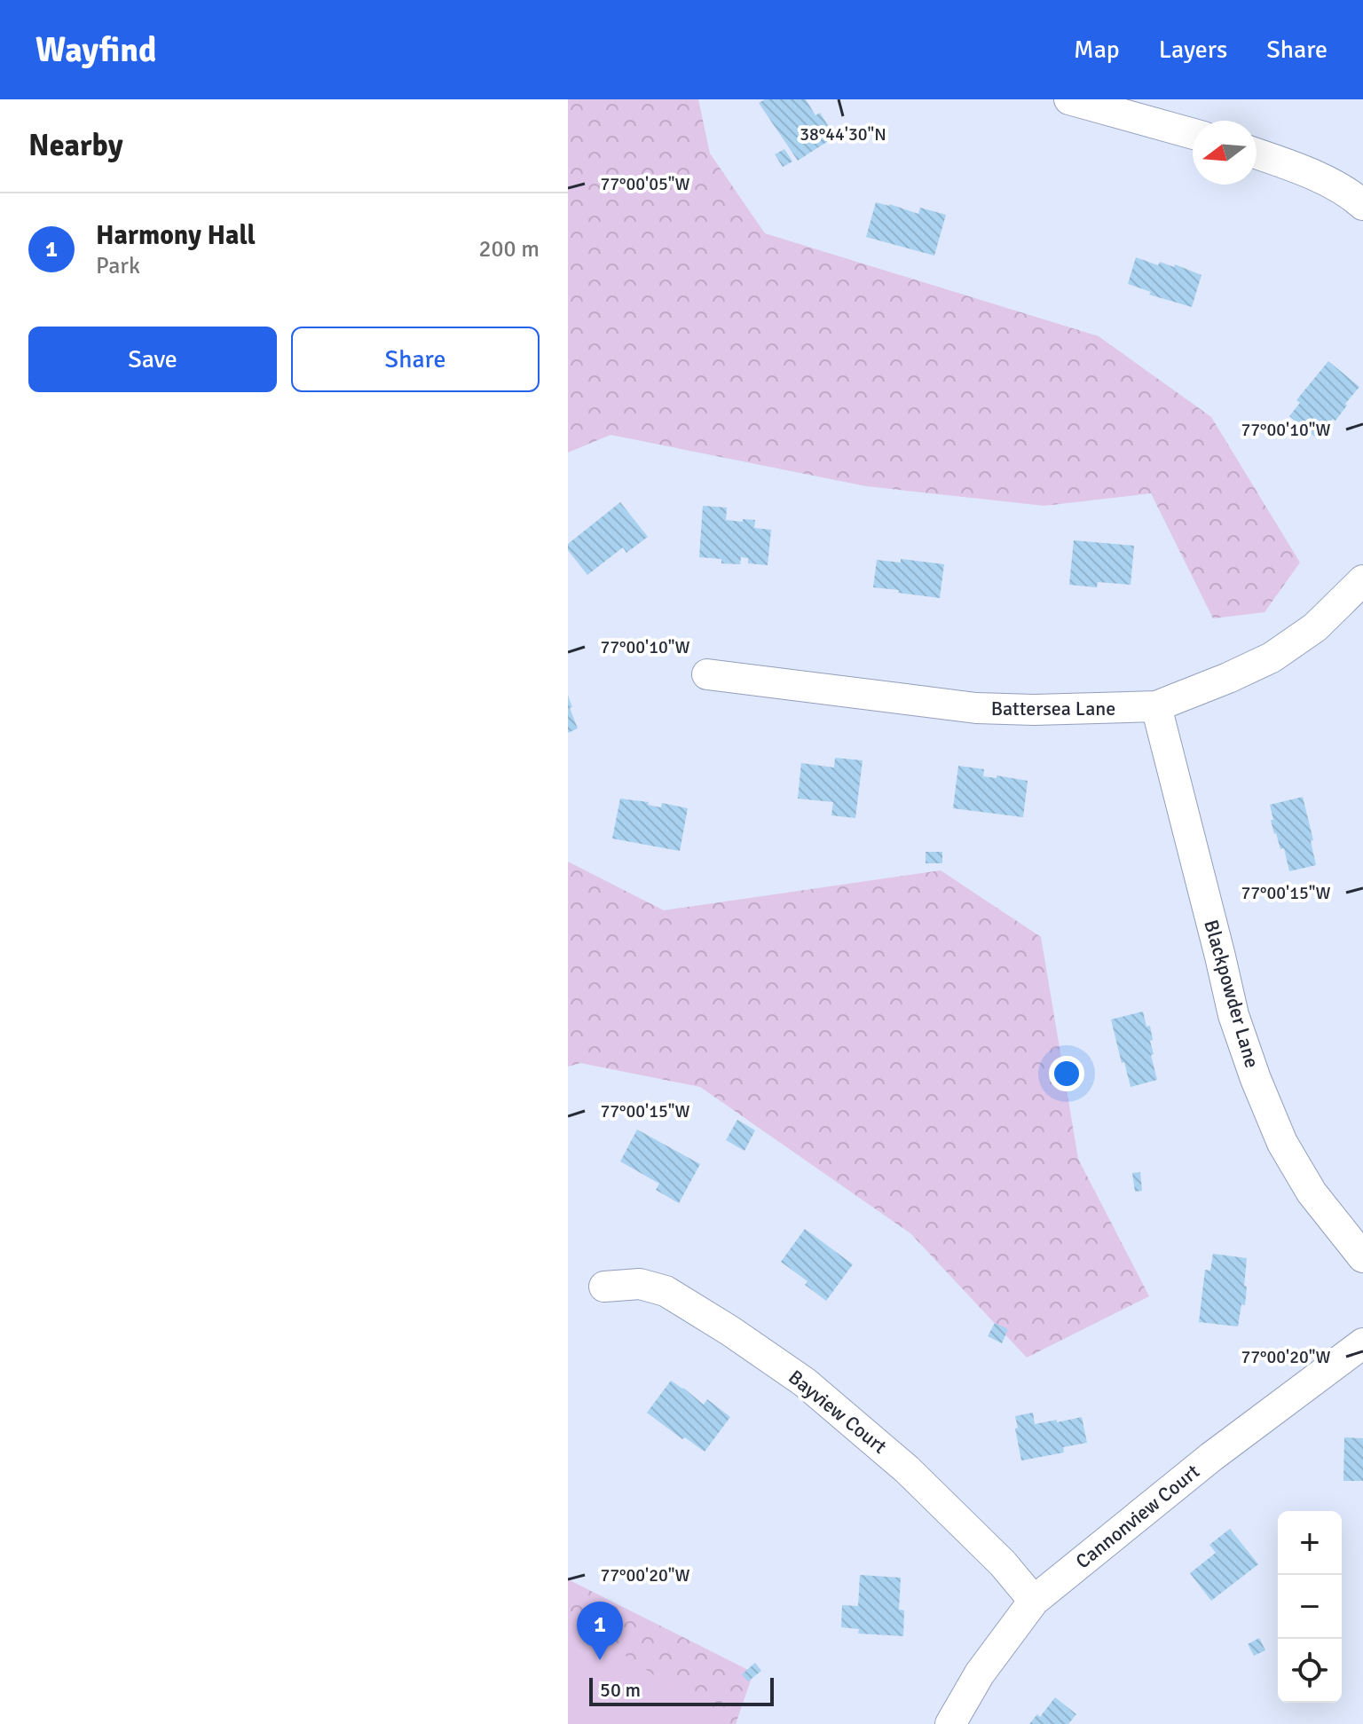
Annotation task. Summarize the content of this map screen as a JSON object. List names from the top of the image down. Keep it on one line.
{"streets":{"street":["Battersea Lane","Blackpowder Lane","Bayview Court","Cannonview Court"]},"crossings":[["Battersea Lane","Blackpowder Lane"],["Bayview Court","Cannonview Court"]],"scale_bar":"50 m","north":"left","page":{"header":"Wayfind","nav":["Map","Layers","Share"],"heading":"Nearby","list":[{"mark":"1","name":"Harmony Hall","note":"Park","value":"200 m"}],"buttons":["Save","Share"],"map_buttons":["+","−"],"pins":"1","scale":"50 m"},"coordinates":["38°44'30\"N","77°00'05\"W","77°00'10\"W","77°00'15\"W","77°00'20\"W"]}
